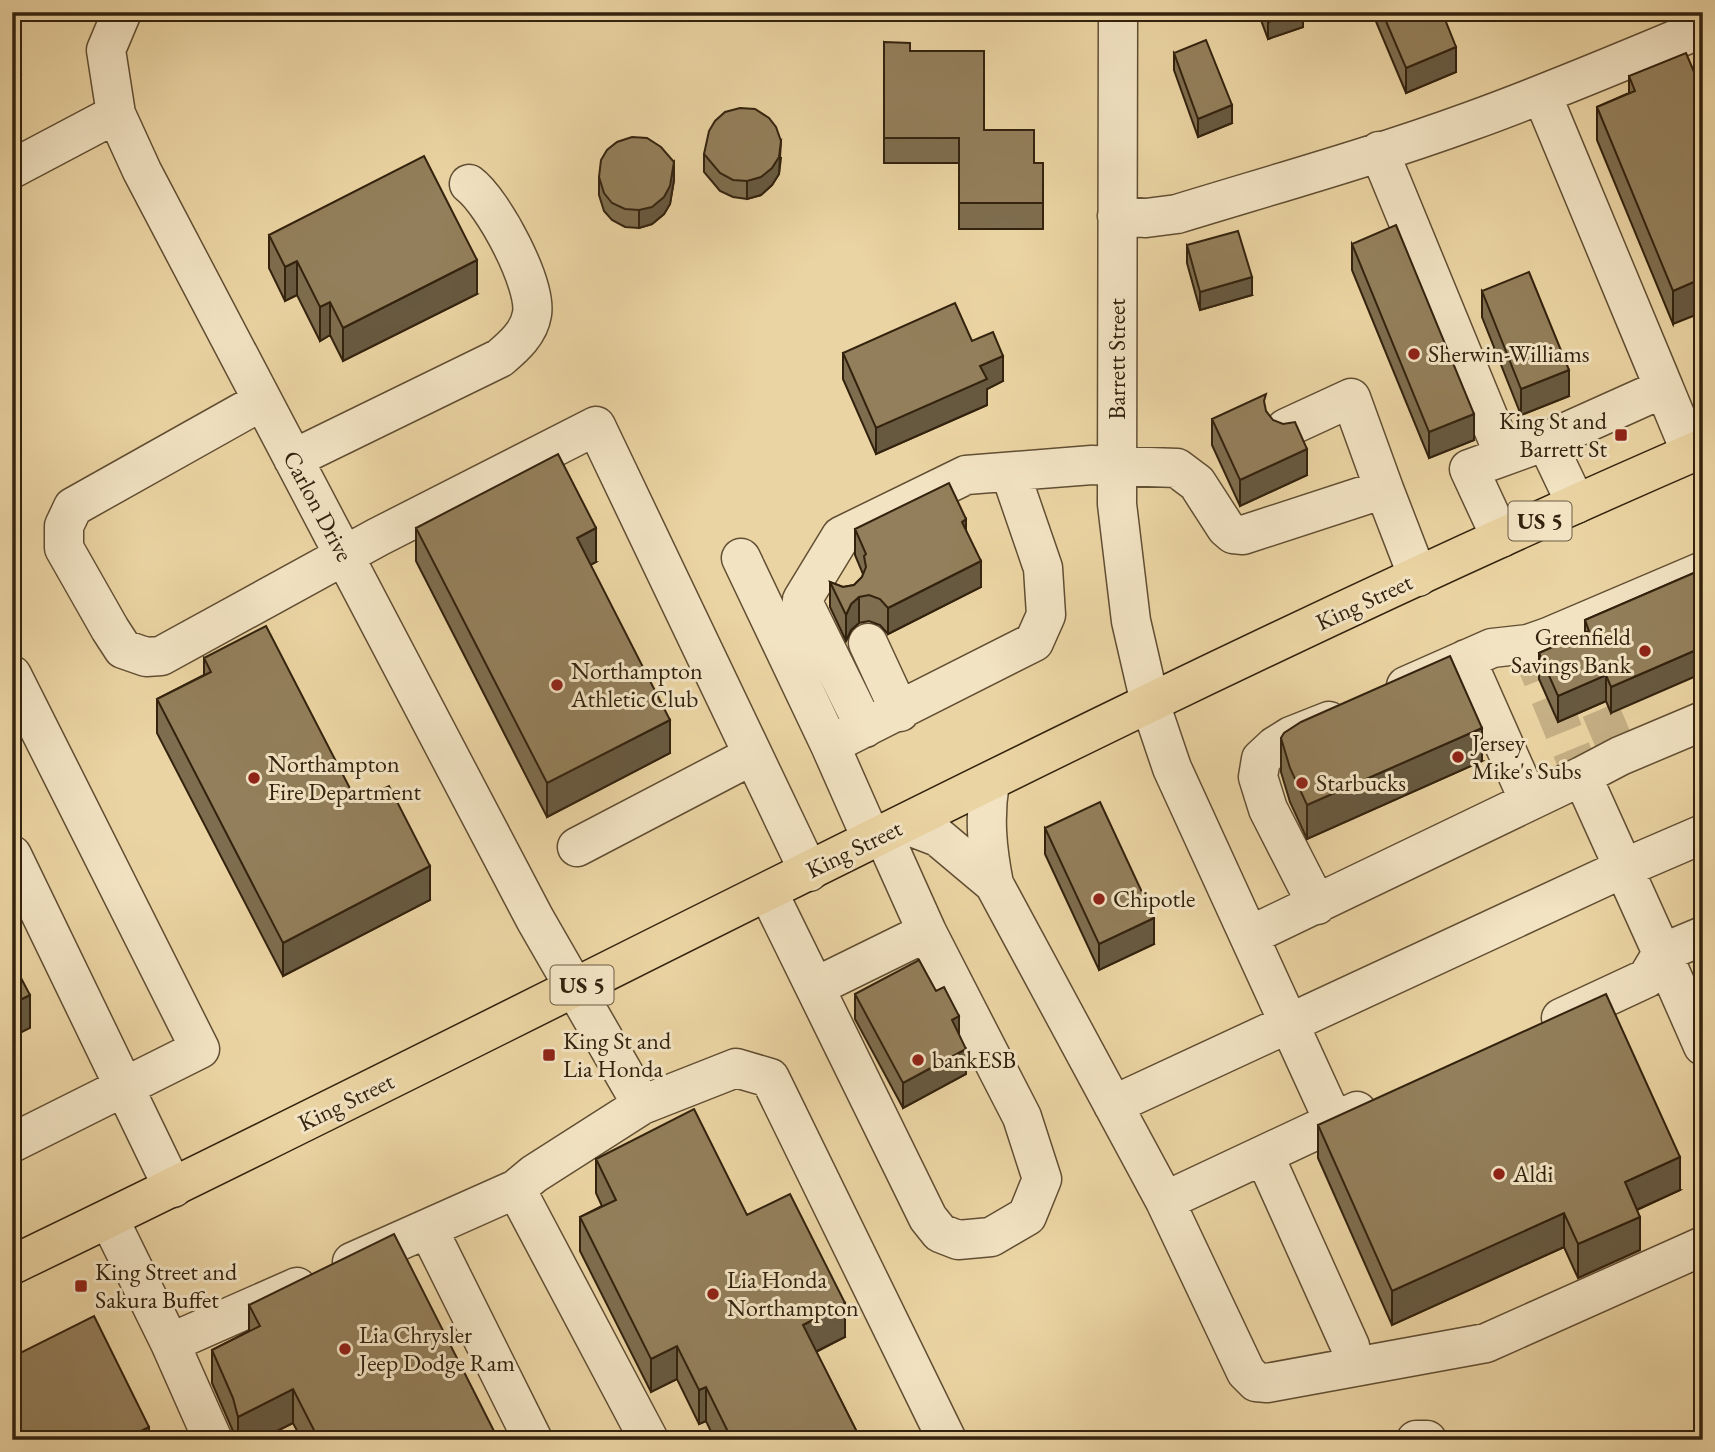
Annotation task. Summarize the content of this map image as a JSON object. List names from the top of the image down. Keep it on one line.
{"streets":{"main road":["US 5","King Street"],"street":["Barrett Street","Carlon Drive"]},"crossings":[["Barrett Street","King Street"],["Carlon Drive","King Street"]],"places":{"other":["Sherwin-Williams","Greenfield Savings Bank","Northampton Athletic Club","Jersey Mike's Subs","Northampton Fire Department","Starbucks","Chipotle","bankESB","Aldi","Lia Honda Northampton","Lia Chrysler Jeep Dodge Ram"],"transit":["King St and Barrett St","King St and Lia Honda","King Street and Sakura Buffet"]}}
